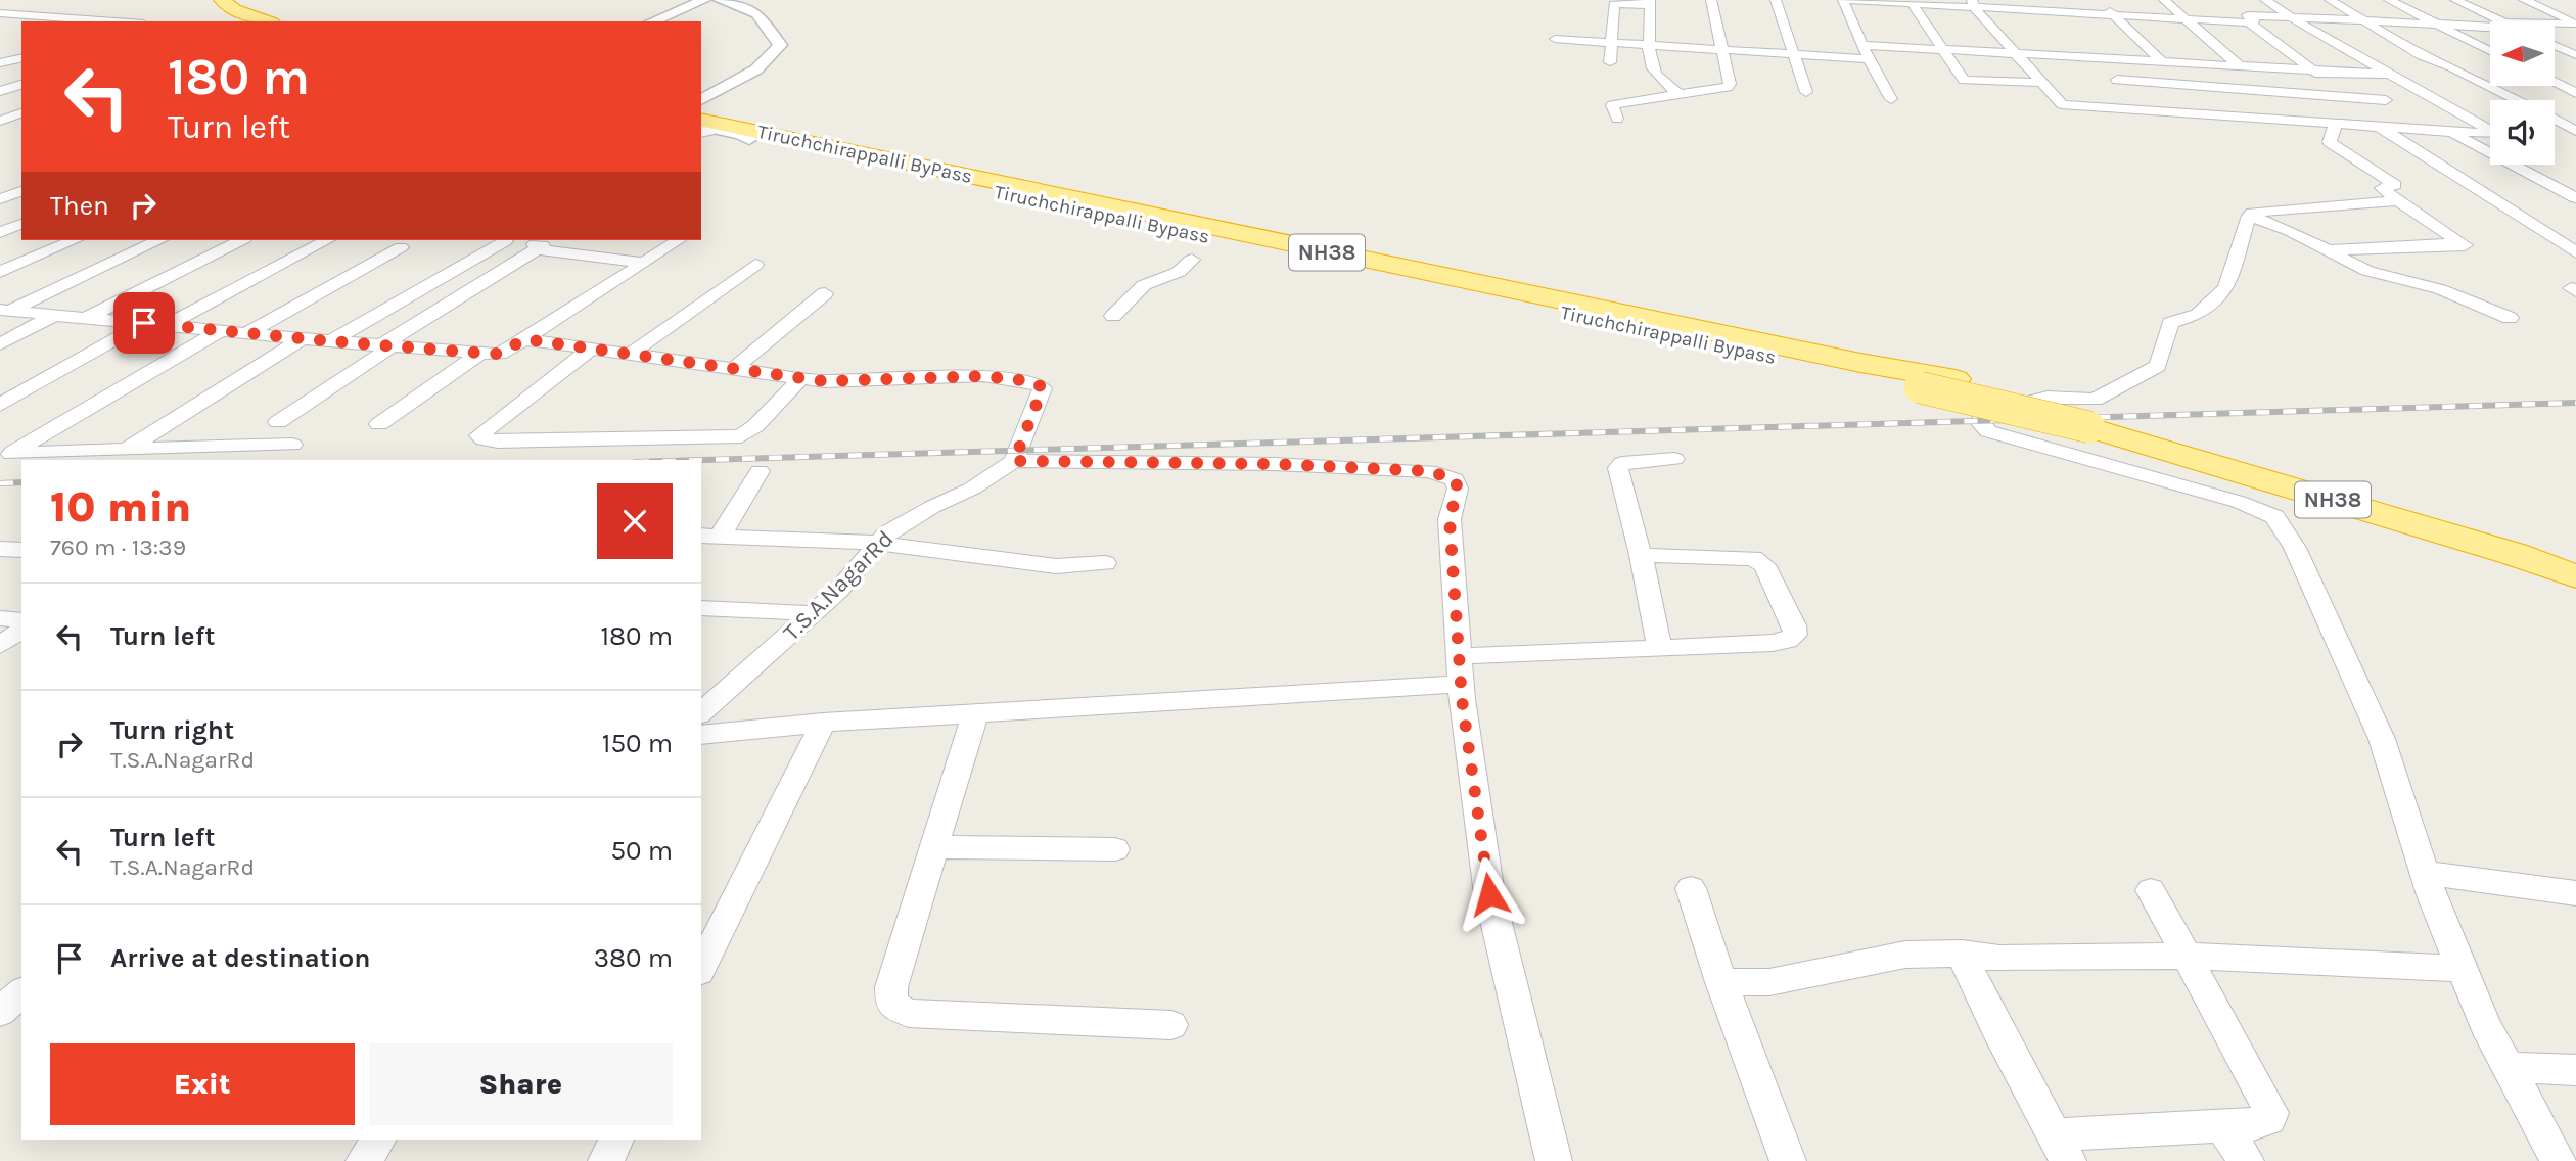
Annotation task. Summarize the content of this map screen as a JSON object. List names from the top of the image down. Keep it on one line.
{"streets":{"highway":["Tiruchchirappalli ByPass","Tiruchchirappalli Bypass","NH38"],"street":["T.S.A.NagarRd"]},"crossings":[["Tiruchchirappalli ByPass","Tiruchchirappalli Bypass"]],"north":"left","page":{"turn":["180 m","Turn left"],"then":"Then","heading":["10 min","760 m · 13:39"],"list":[{"name":"Turn left","value":"180 m"},{"name":"Turn right","note":"T.S.A.NagarRd","value":"150 m"},{"name":"Turn left","note":"T.S.A.NagarRd","value":"50 m"},{"name":"Arrive at destination","value":"380 m"}],"buttons":["Exit","Share"]}}
